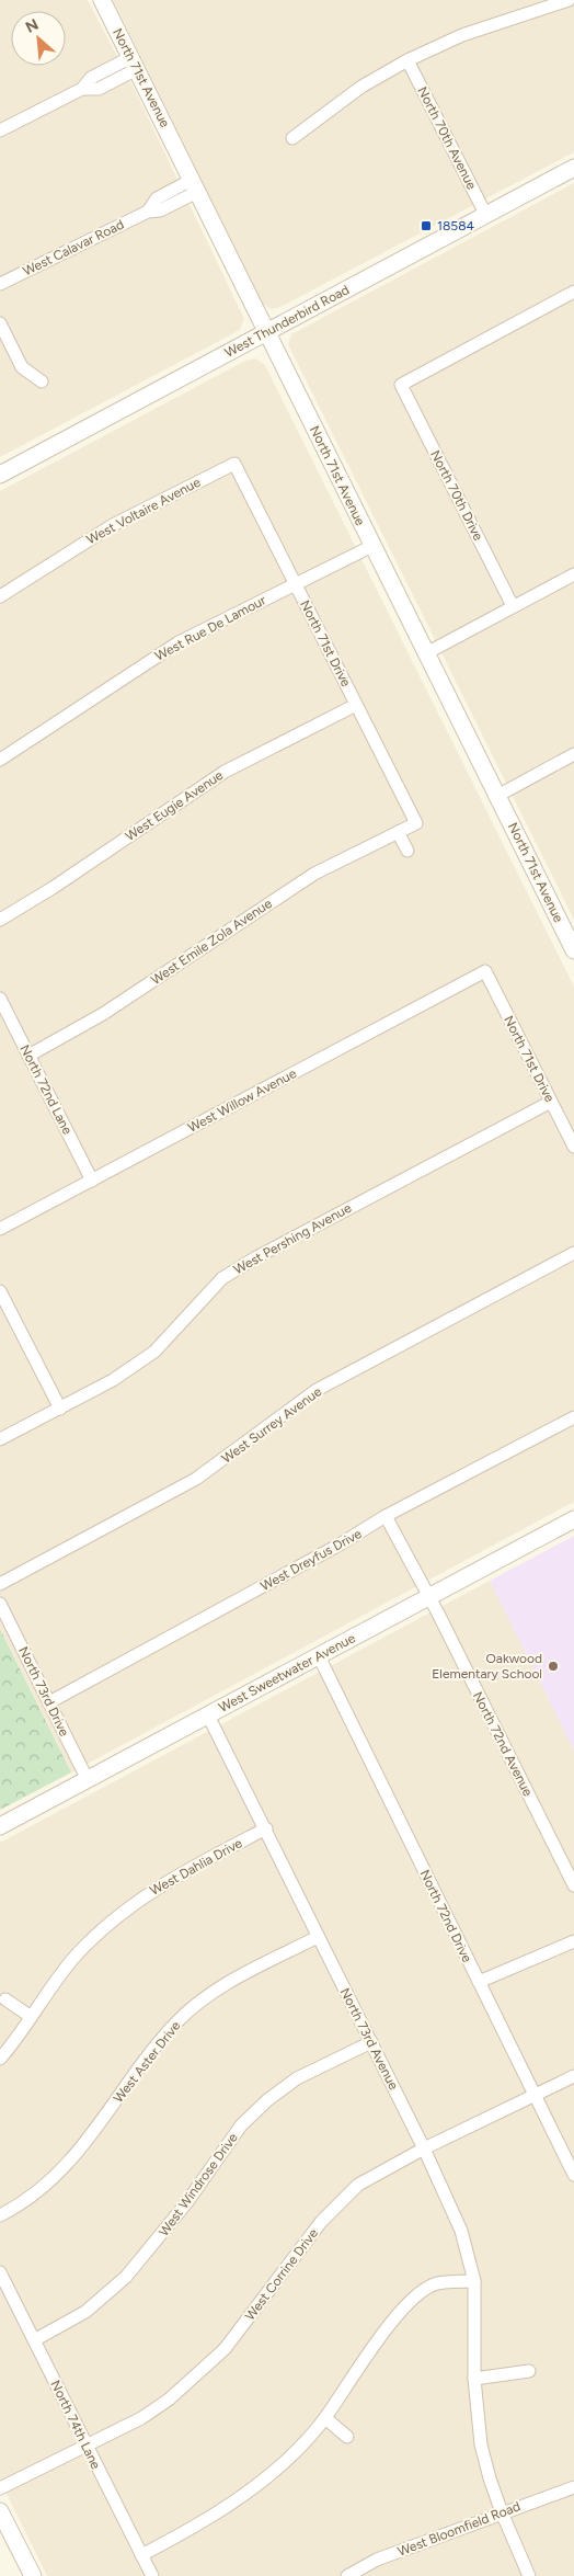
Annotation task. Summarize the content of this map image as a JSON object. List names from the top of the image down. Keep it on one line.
{"streets":{"street":["North 71st Avenue","North 70th Avenue","West Calavar Road","West Thunderbird Road","North 70th Drive","West Voltaire Avenue","West Rue De Lamour","North 71st Drive","West Eugie Avenue","West Emile Zola Avenue","North 72nd Lane","West Willow Avenue","West Pershing Avenue","West Surrey Avenue","West Dreyfus Drive","West Sweetwater Avenue","North 73rd Drive","North 72nd Avenue","West Dahlia Drive","North 72nd Drive","North 73rd Avenue","West Aster Drive","West Windrose Drive","West Corrine Drive","North 74th Lane","West Bloomfield Road"]},"crossings":[["North 71st Avenue","West Calavar Road"],["North 71st Avenue","West Thunderbird Road"],["North 71st Avenue","West Rue De Lamour"],["North 70th Avenue","West Thunderbird Road"],["West Voltaire Avenue","North 71st Drive"],["West Rue De Lamour","North 71st Drive"],["North 71st Drive","West Eugie Avenue"],["North 71st Drive","West Emile Zola Avenue"],["North 71st Drive","West Willow Avenue"],["North 71st Drive","West Pershing Avenue"],["West Emile Zola Avenue","North 72nd Lane"],["North 72nd Lane","West Willow Avenue"],["West Dreyfus Drive","North 73rd Drive"],["West Dreyfus Drive","North 72nd Avenue"],["West Sweetwater Avenue","North 73rd Drive"],["West Sweetwater Avenue","North 72nd Avenue"],["West Sweetwater Avenue","North 72nd Drive"],["West Sweetwater Avenue","North 73rd Avenue"],["West Dahlia Drive","North 73rd Avenue"],["North 72nd Drive","West Corrine Drive"],["North 73rd Avenue","West Aster Drive"],["North 73rd Avenue","West Windrose Drive"],["North 73rd Avenue","West Corrine Drive"],["North 73rd Avenue","West Bloomfield Road"],["West Windrose Drive","North 74th Lane"],["West Corrine Drive","North 74th Lane"]],"places":{"transit":["18584"],"other":["Oakwood Elementary School"]},"north":"top left"}
